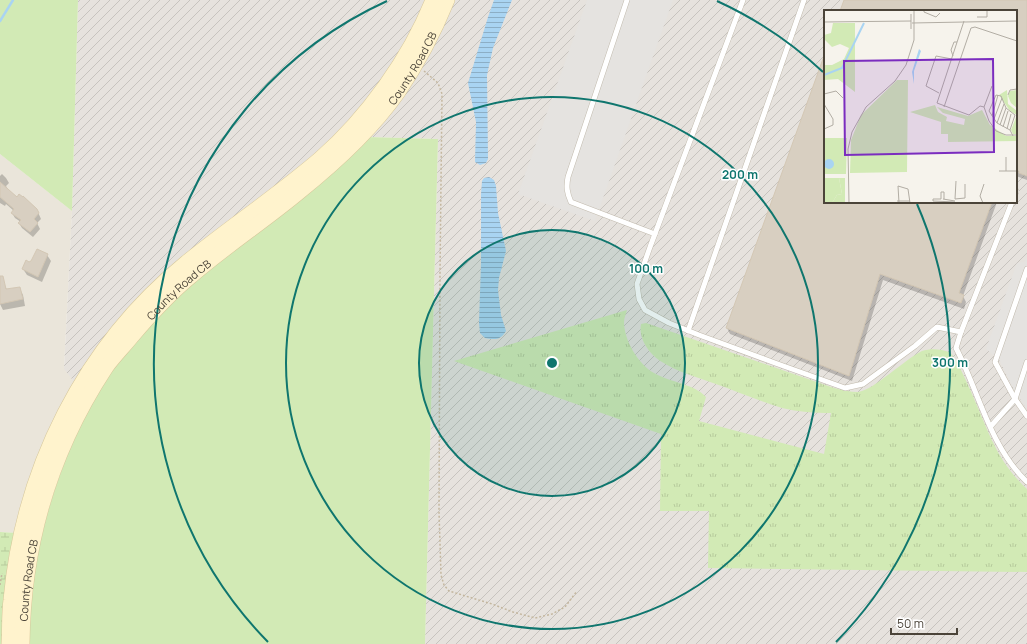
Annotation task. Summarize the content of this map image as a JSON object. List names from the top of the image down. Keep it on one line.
{"streets":{"main road":["County Road CB"]},"scale_bar":"50 m","rings":["200 m","100 m","300 m"]}
